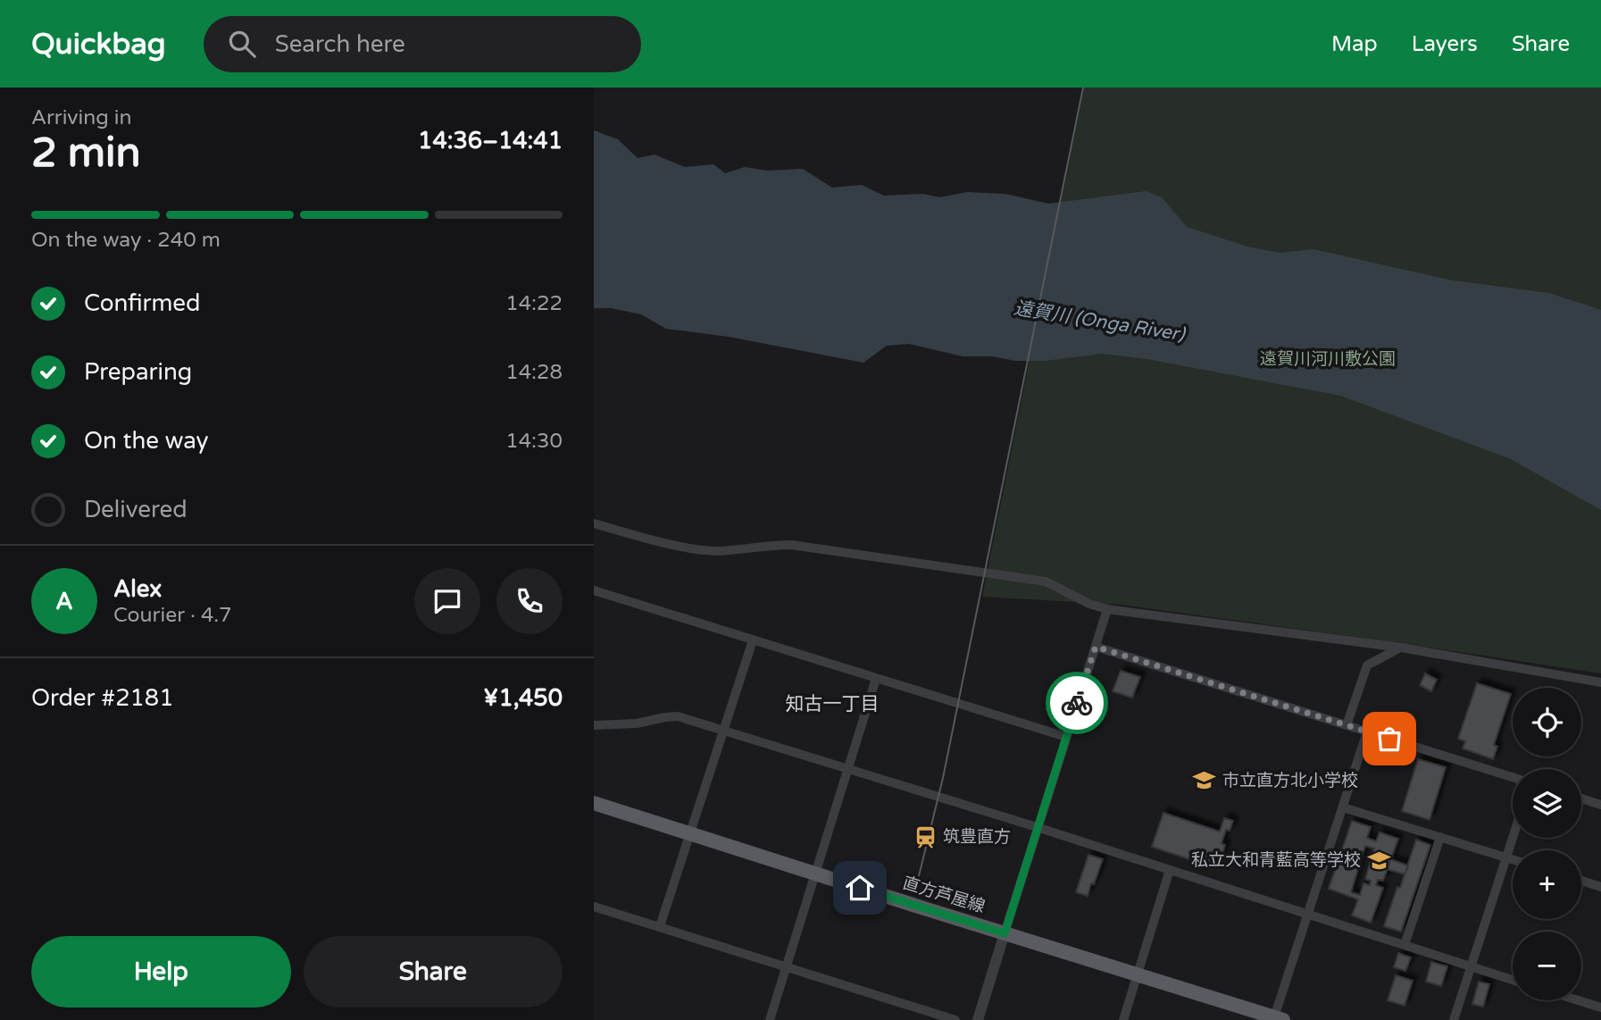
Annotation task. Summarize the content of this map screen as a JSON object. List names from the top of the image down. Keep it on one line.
{"streets":{"main road":["直方芦屋線"]},"districts":["知古一丁目"],"water":["遠賀川 (Onga River)"],"parks":["遠賀川河川敷公園"],"places":{"school or university":["市立直方北小学校","私立大和青藍高等学校"],"station":["筑豊直方"]},"page":{"header":"Quickbag","search":"Search here","nav":["Map","Layers","Share"],"heading":["2 min","Arriving in","14:36–14:41"],"panel":["Alex","Courier · 4.7","Order #2181","¥1,450"],"bar":"On the way · 240 m","list":[["Confirmed","14:22"],["Preparing","14:28"],["On the way","14:30"],"Delivered"],"round":"A","map_buttons":["+","−"],"buttons":["Help","Share"]}}
